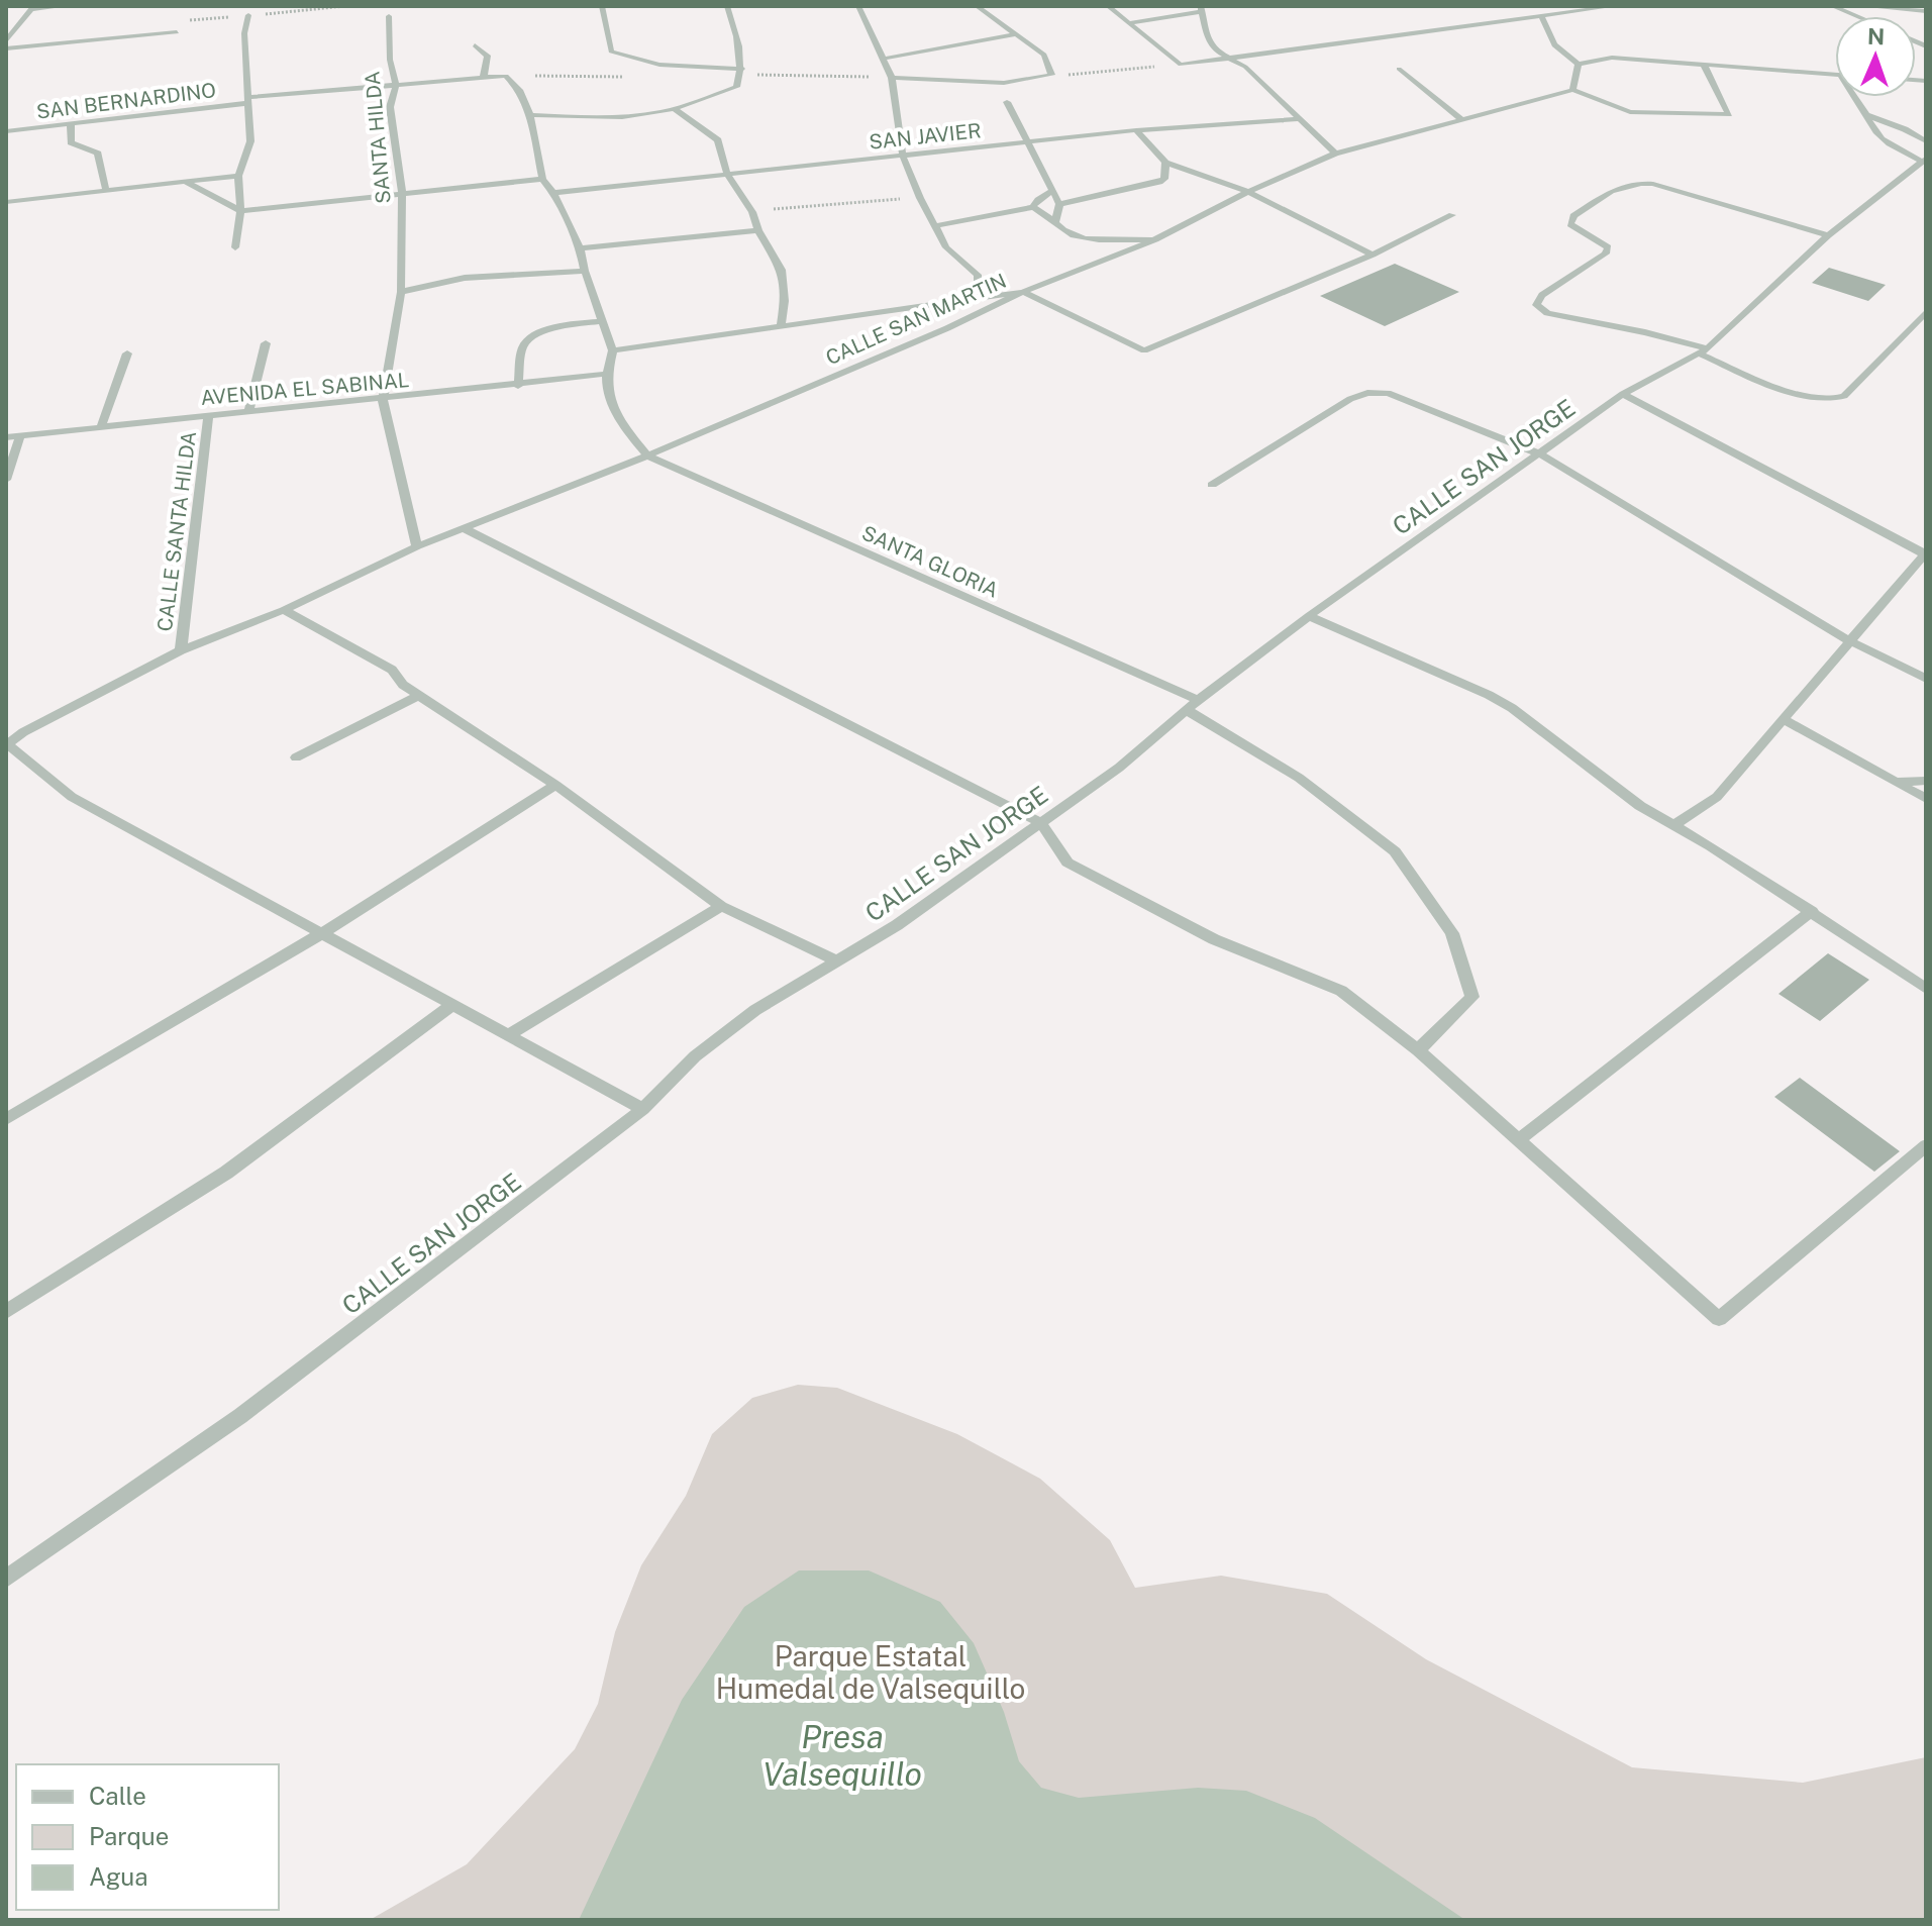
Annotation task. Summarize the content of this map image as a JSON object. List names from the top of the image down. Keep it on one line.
{"streets":{"street":["SAN BERNARDINO","SAN JAVIER","SANTA HILDA","CALLE SAN MARTIN","AVENIDA EL SABINAL","CALLE SAN JORGE","CALLE SANTA HILDA","SANTA GLORIA"]},"crossings":[["SAN BERNARDINO","SANTA HILDA"],["SANTA HILDA","AVENIDA EL SABINAL"],["CALLE SAN MARTIN","CALLE SANTA HILDA"],["CALLE SAN MARTIN","SANTA GLORIA"],["AVENIDA EL SABINAL","CALLE SANTA HILDA"],["CALLE SAN JORGE","SANTA GLORIA"]],"water":["Presa Valsequillo"],"parks":["Parque Estatal Humedal de Valsequillo"],"legend":["Calle","Parque","Agua"],"north":"top"}
